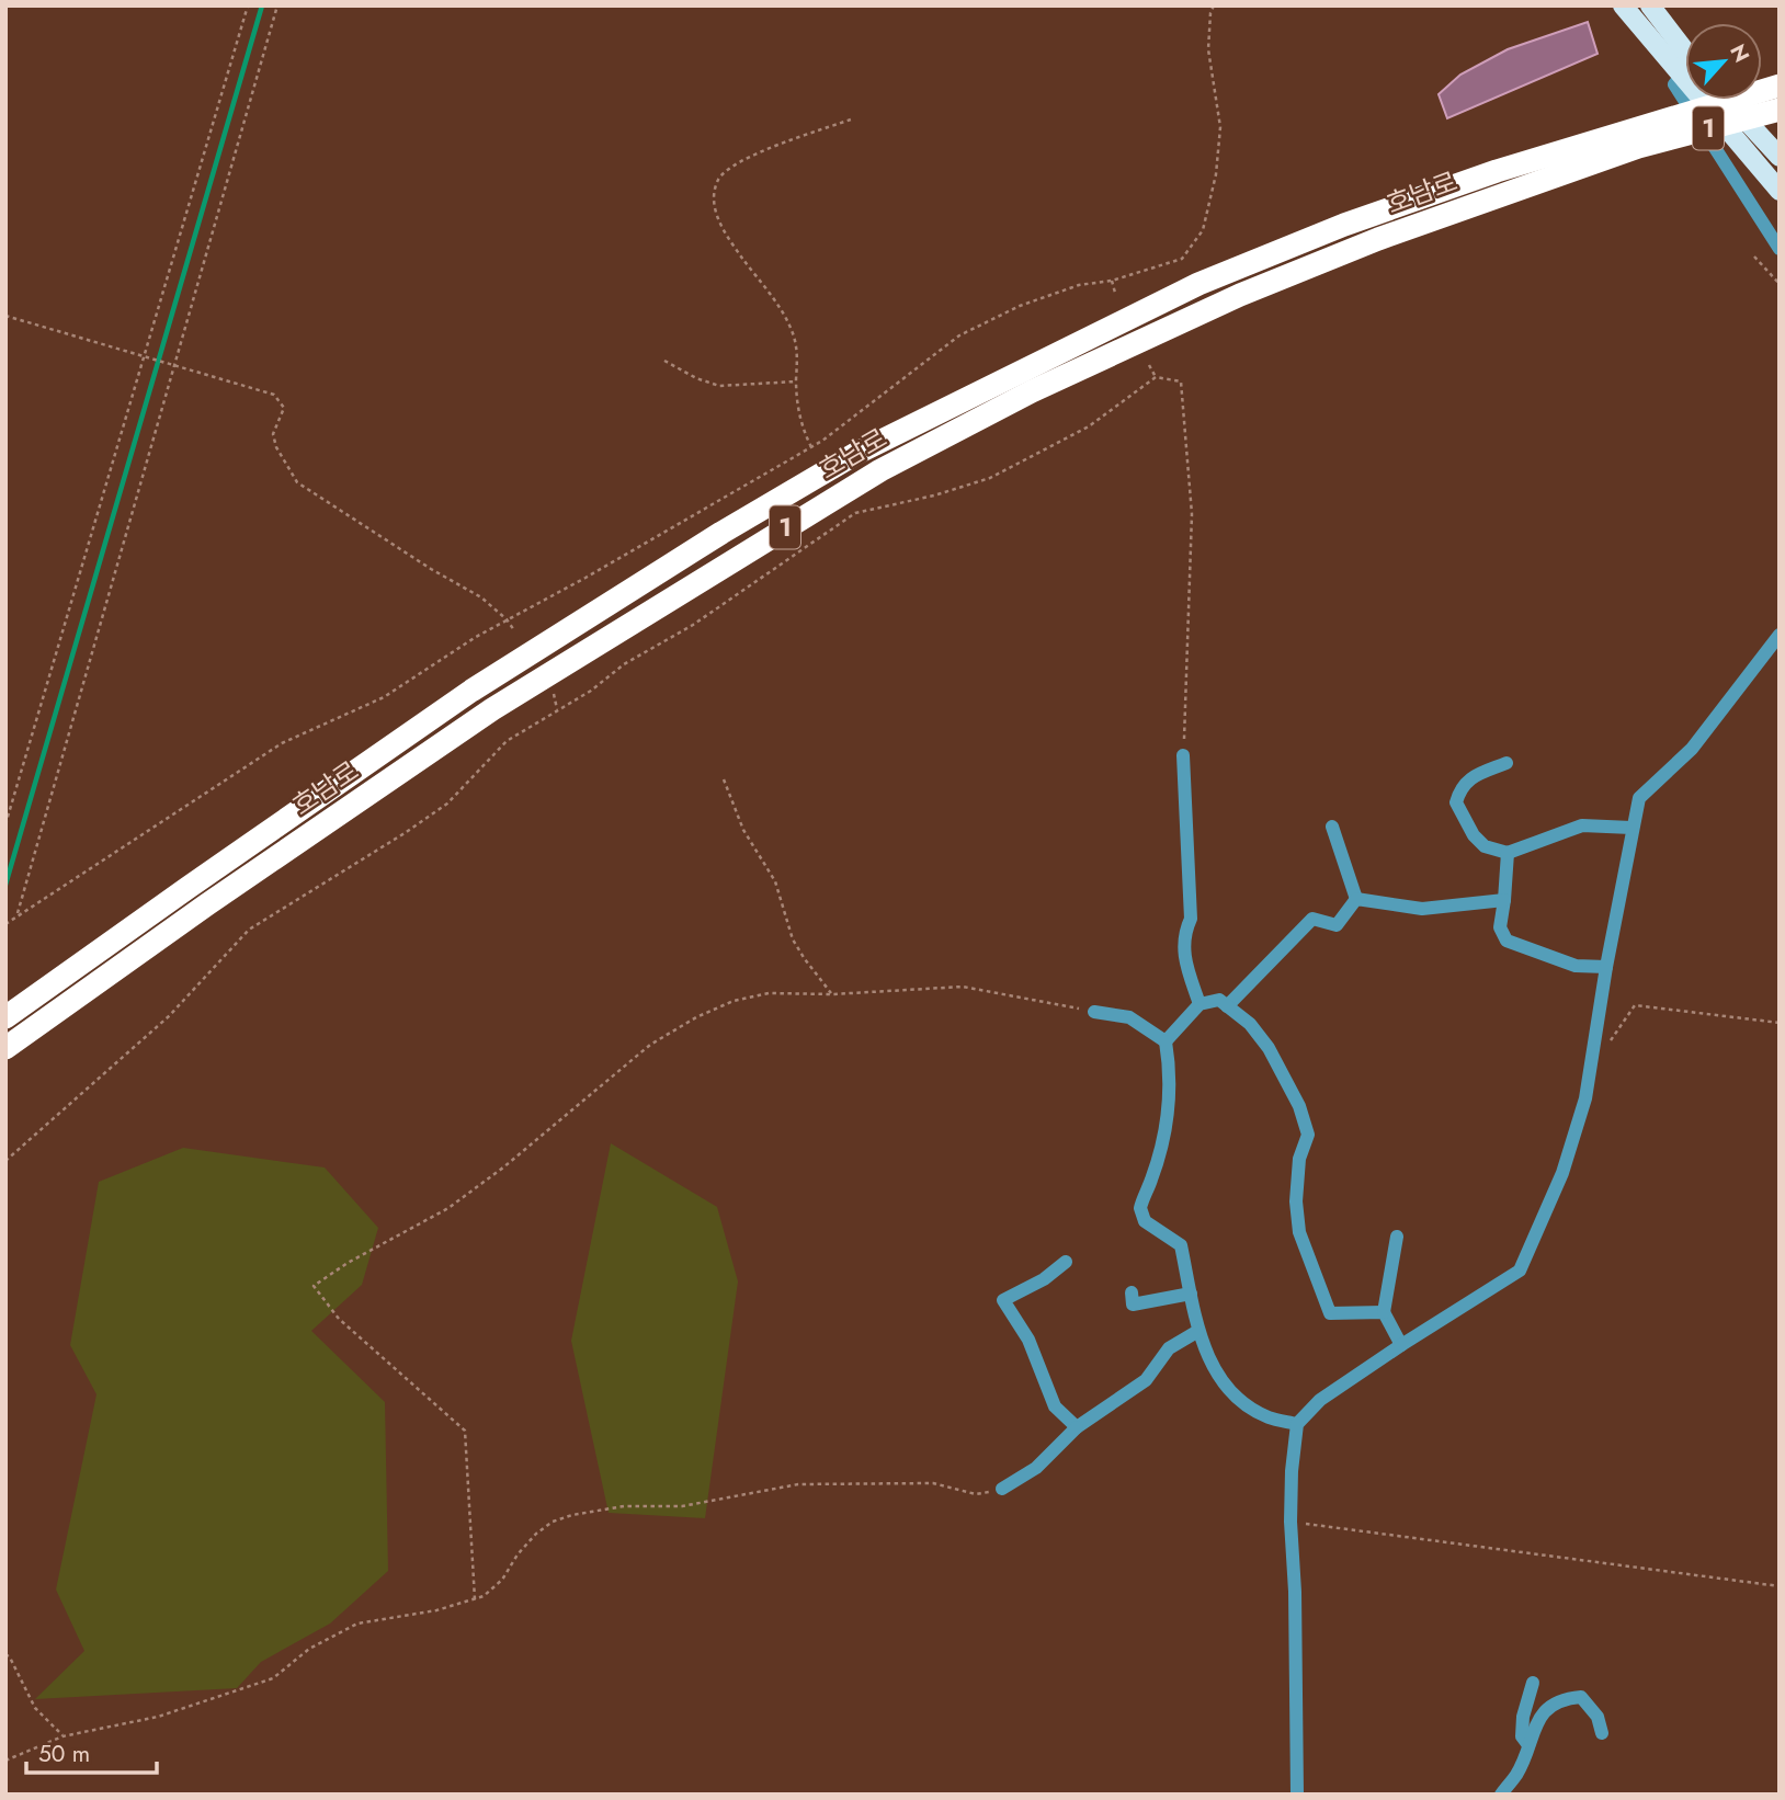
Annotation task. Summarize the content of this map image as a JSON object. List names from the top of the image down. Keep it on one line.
{"streets":{"highway":["1","호남로"]},"scale_bar":"50 m","north":"top right"}
